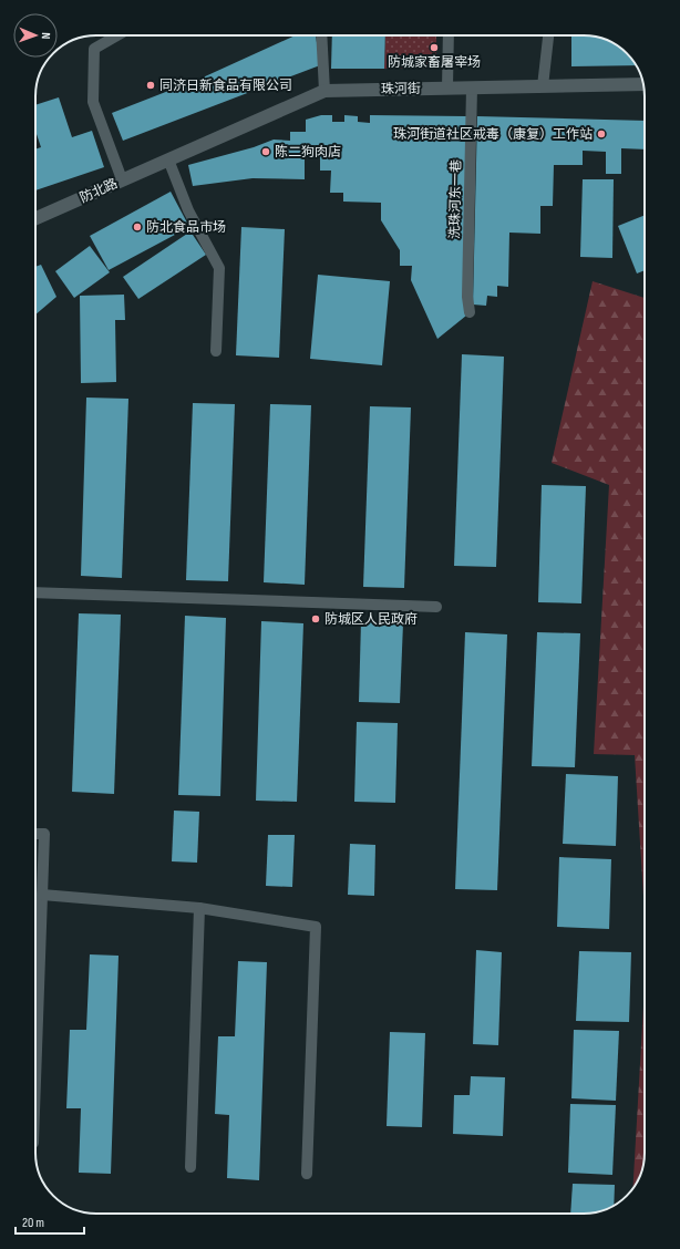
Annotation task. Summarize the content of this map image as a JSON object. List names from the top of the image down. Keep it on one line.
{"streets":{"street":["珠河街","防北路"],"lane":["洗珠河东一巷"]},"crossings":[["珠河街","防北路"],["珠河街","洗珠河东一巷"]],"places":["防城家畜屠宰场","同济日新食品有限公司","珠河街道社区戒毒（康复）工作站","陈二狗肉店","防北食品市场","防城区人民政府"],"scale_bar":"20 m","north":"right"}
